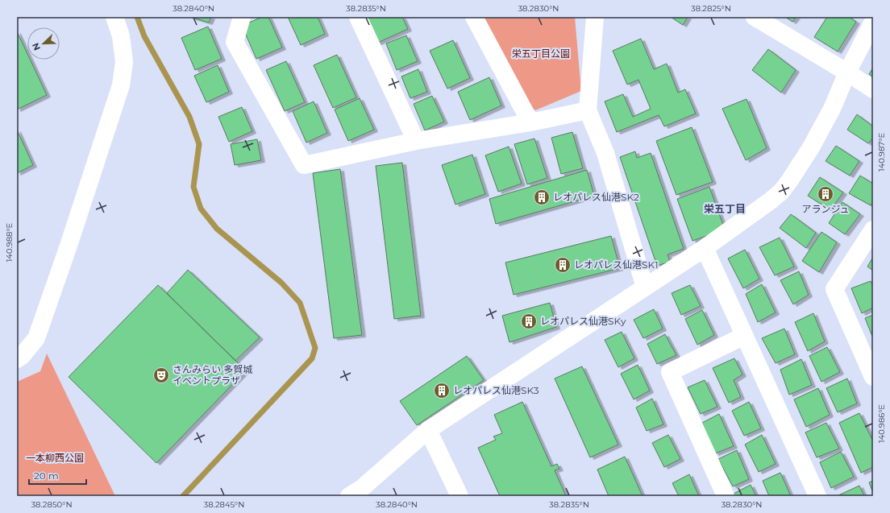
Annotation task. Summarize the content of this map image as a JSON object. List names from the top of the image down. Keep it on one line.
{"districts":["栄五丁目"],"parks":["栄五丁目公園","一本柳西公園"],"places":{"building":["アランジュ","レオパレス仙港SK2","レオパレス仙港SK1","レオパレス仙港SKy","レオパレス仙港SK3"],"theatre":["さんみらい 多賀城 イベントプラザ"]},"scale_bar":"20 m","north":"bottom left","coordinates":["38.2840°N","38.2835°N","38.2830°N","38.2825°N","140.987°E","140.988°E","140.986°E","38.2850°N","38.2845°N"]}
